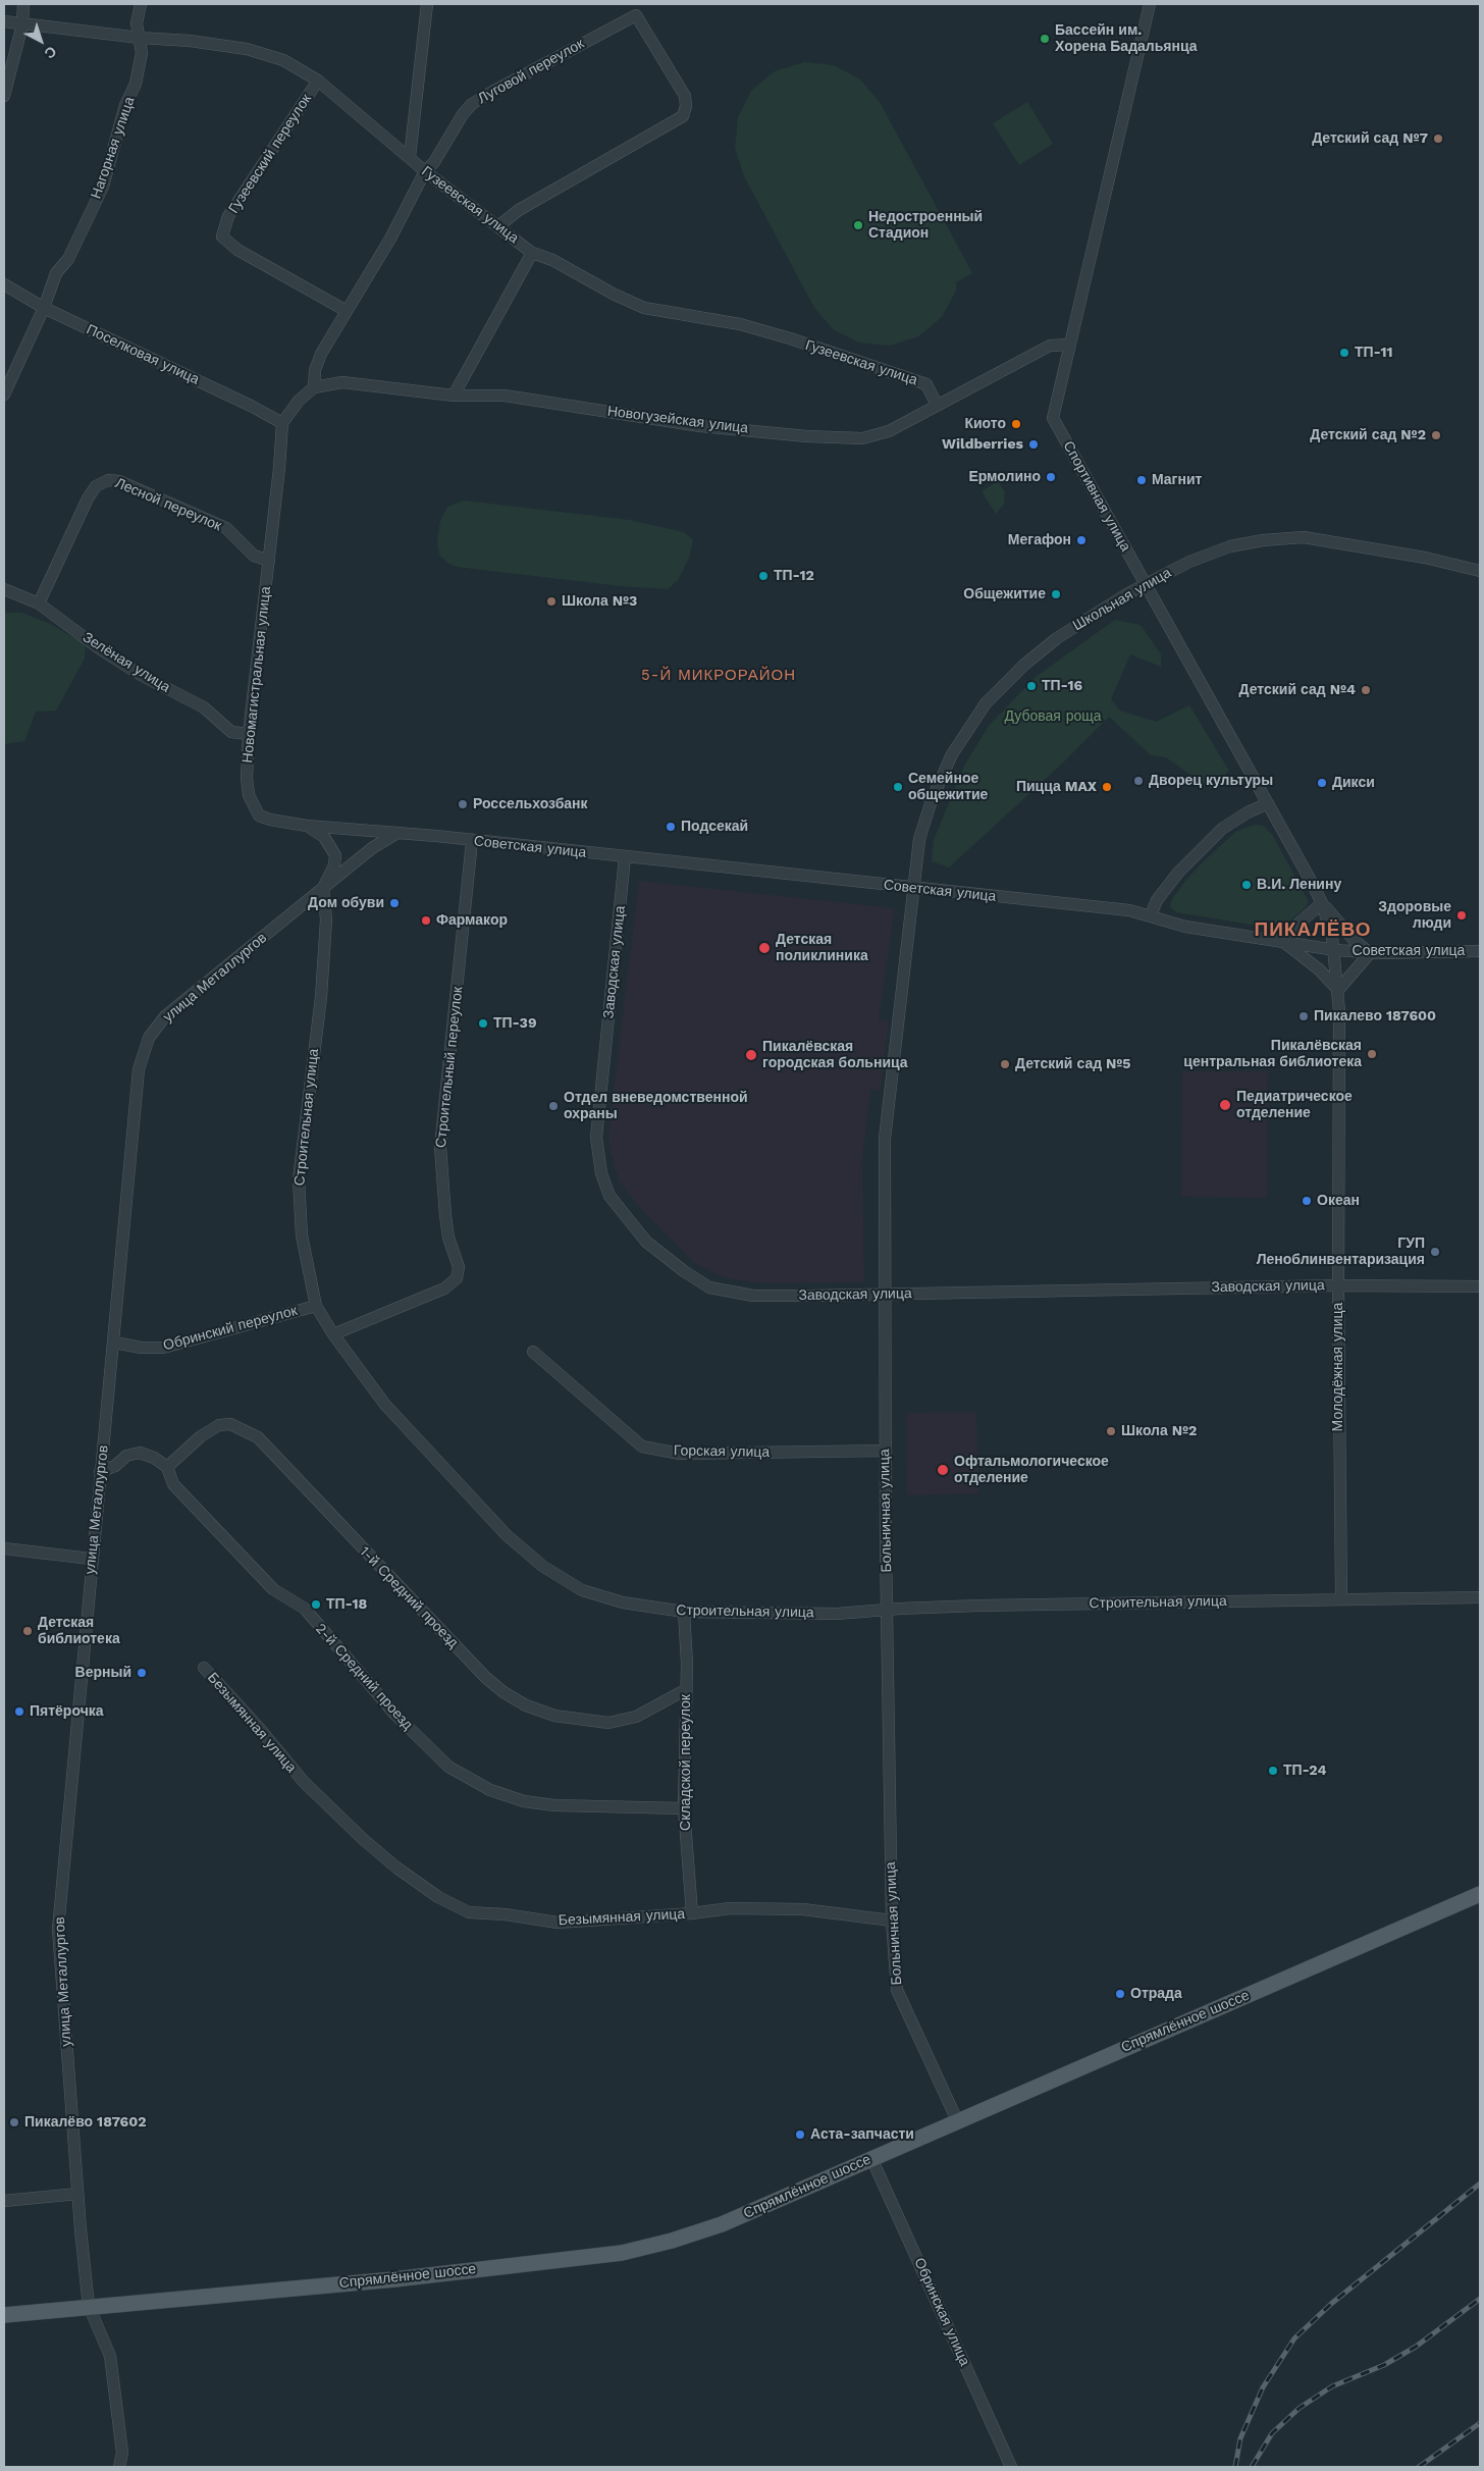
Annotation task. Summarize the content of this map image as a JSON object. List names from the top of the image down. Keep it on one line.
{"streets":{"main road":["Спрямлённое шоссе"],"street":["Луговой переулок","Нагорная улица","Гузеевский переулок","Гузеевская улица","Поселковая улица","Новогузейская улица","Спортивная улица","Лесной переулок","Школьная улица","Зелёная улица","Новомагистральная улица","Советская улица","Заводская улица","улица Металлургов","Строительный переулок","Строительная улица","Обринский переулок","Молодёжная улица","Горская улица","Больничная улица","1-й Средний проезд","2-й Средний проезд","Безымянная улица","Складской переулок","Обринская улица"]},"crossings":[["Луговой переулок","Гузеевский переулок"],["Луговой переулок","Гузеевская улица"],["Луговой переулок","Новогузейская улица"],["Нагорная улица","Гузеевская улица"],["Нагорная улица","Поселковая улица"],["Гузеевский переулок","Гузеевская улица"],["Гузеевская улица","Новогузейская улица"],["Поселковая улица","Новомагистральная улица"],["Новогузейская улица","Спортивная улица"],["Спортивная улица","Школьная улица"],["Спортивная улица","Советская улица"],["Спортивная улица","Молодёжная улица"],["Лесной переулок","Зелёная улица"],["Лесной переулок","Новомагистральная улица"],["Школьная улица","Советская улица"],["Школьная улица","Больничная улица"],["Зелёная улица","Новомагистральная улица"],["Новомагистральная улица","Советская улица"],["Новомагистральная улица","улица Металлургов"],["Советская улица","Заводская улица"],["Советская улица","улица Металлургов"],["Советская улица","Строительный переулок"],["Советская улица","Молодёжная улица"],["Советская улица","Больничная улица"],["Заводская улица","Молодёжная улица"],["Заводская улица","Больничная улица"],["улица Металлургов","Строительная улица"],["улица Металлургов","Обринский переулок"],["улица Металлургов","Спрямлённое шоссе"],["Строительный переулок","Строительная улица"],["Строительная улица","Обринский переулок"],["Строительная улица","Молодёжная улица"],["Строительная улица","Больничная улица"],["Строительная улица","Складской переулок"],["Горская улица","Больничная улица"],["Больничная улица","Безымянная улица"],["Больничная улица","Спрямлённое шоссе"],["1-й Средний проезд","2-й Средний проезд"],["1-й Средний проезд","Складской переулок"],["2-й Средний проезд","Складской переулок"],["Безымянная улица","Складской переулок"],["Спрямлённое шоссе","Обринская улица"]],"districts":["5-Й МИКРОРАЙОН","ПИКАЛЁВО"],"parks":["Дубовая роща"],"places":["Бассейн им. Хорена Бадальянца","Детский сад №7","Недостроенный Стадион","ТП-11","Киото","Детский сад №2","Wildberries","Ермолино","Магнит","Мегафон","ТП-12","Общежитие","Школа №3","ТП-16","Детский сад №4","Дворец культуры","Дикси","Семейное общежитие","Пицца MAX","Россельхозбанк","Подсекай","В.И. Ленину","Дом обуви","Здоровые люди","Фармакор","Детская поликлиника","Пикалево 187600","ТП-39","Пикалёвская центральная библиотека","Пикалёвская городская больница","Детский сад №5","Педиатрическое отделение","Отдел вневедомственной охраны","Океан","ГУП Леноблинвентаризация","Школа №2","Офтальмологическое отделение","ТП-18","Детская библиотека","Верный","Пятёрочка","ТП-24","Отрада","Пикалёво 187602","Аста-запчасти"],"north":"bottom right"}
